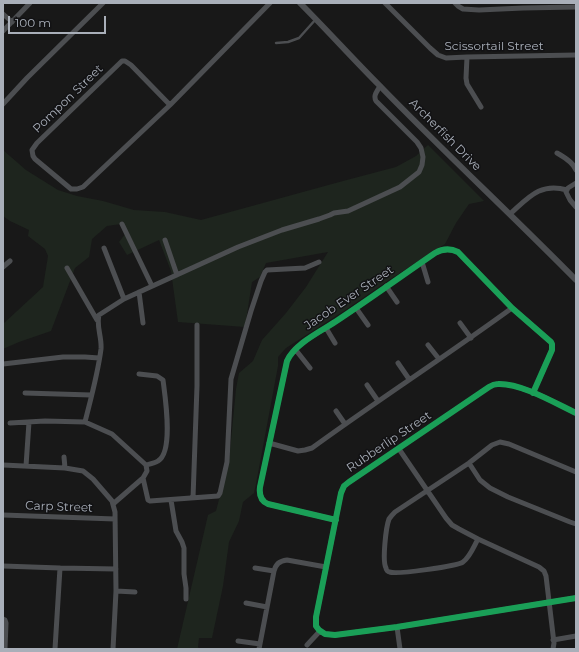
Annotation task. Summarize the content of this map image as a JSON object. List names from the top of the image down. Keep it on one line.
{"streets":{"street":["Scissortail Street","Pompon Street","Archerfish Drive","Jacob Ever Street","Rubberlip Street","Carp Street"]},"crossings":[["Jacob Ever Street","Rubberlip Street"]],"scale_bar":"100 m"}
